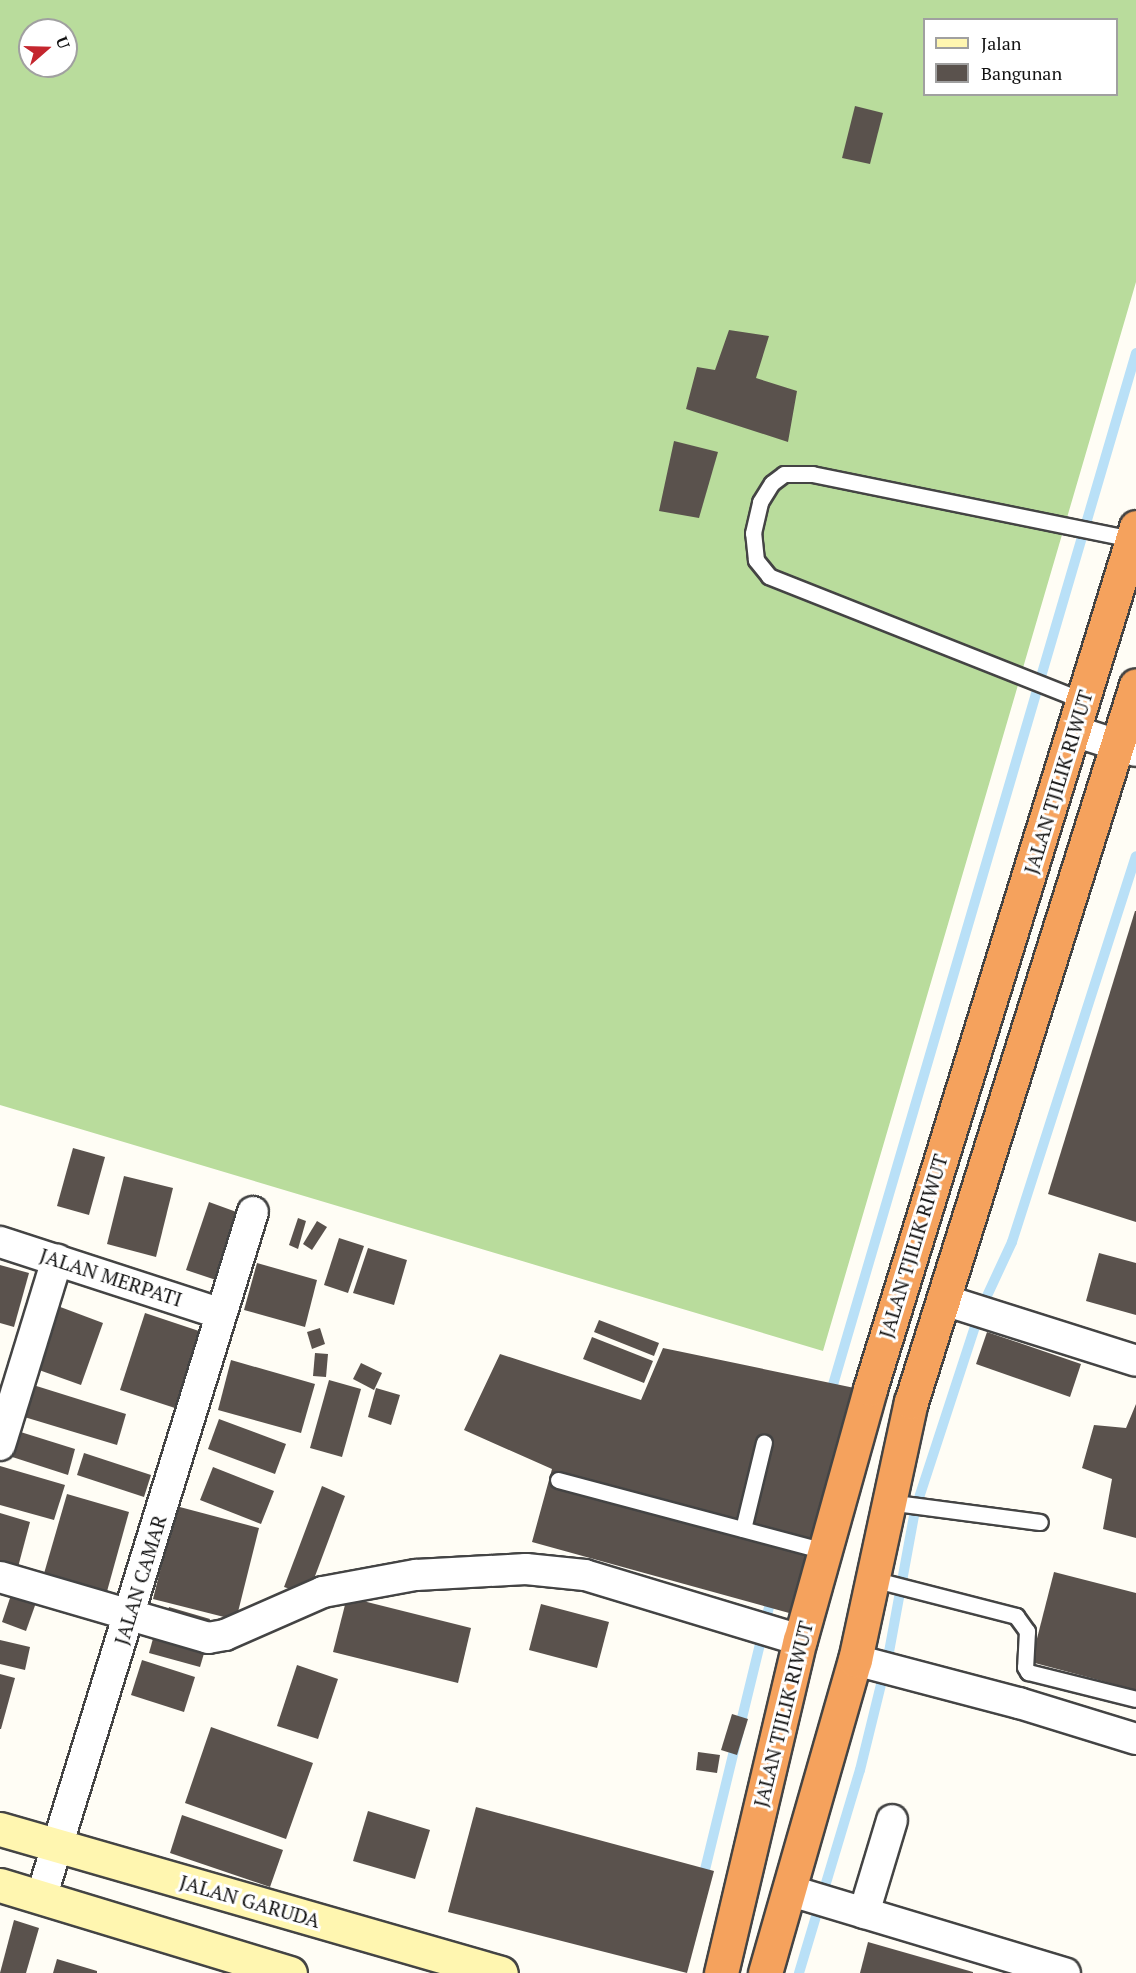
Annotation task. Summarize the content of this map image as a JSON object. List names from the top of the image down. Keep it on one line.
{"streets":{"highway":["JALAN TJILIK RIWUT"],"main road":["JALAN GARUDA"],"street":["JALAN MERPATI","JALAN CAMAR"]},"crossings":[["JALAN MERPATI","JALAN CAMAR"],["JALAN CAMAR","JALAN GARUDA"]],"legend":["Jalan","Bangunan"],"north":"right"}
